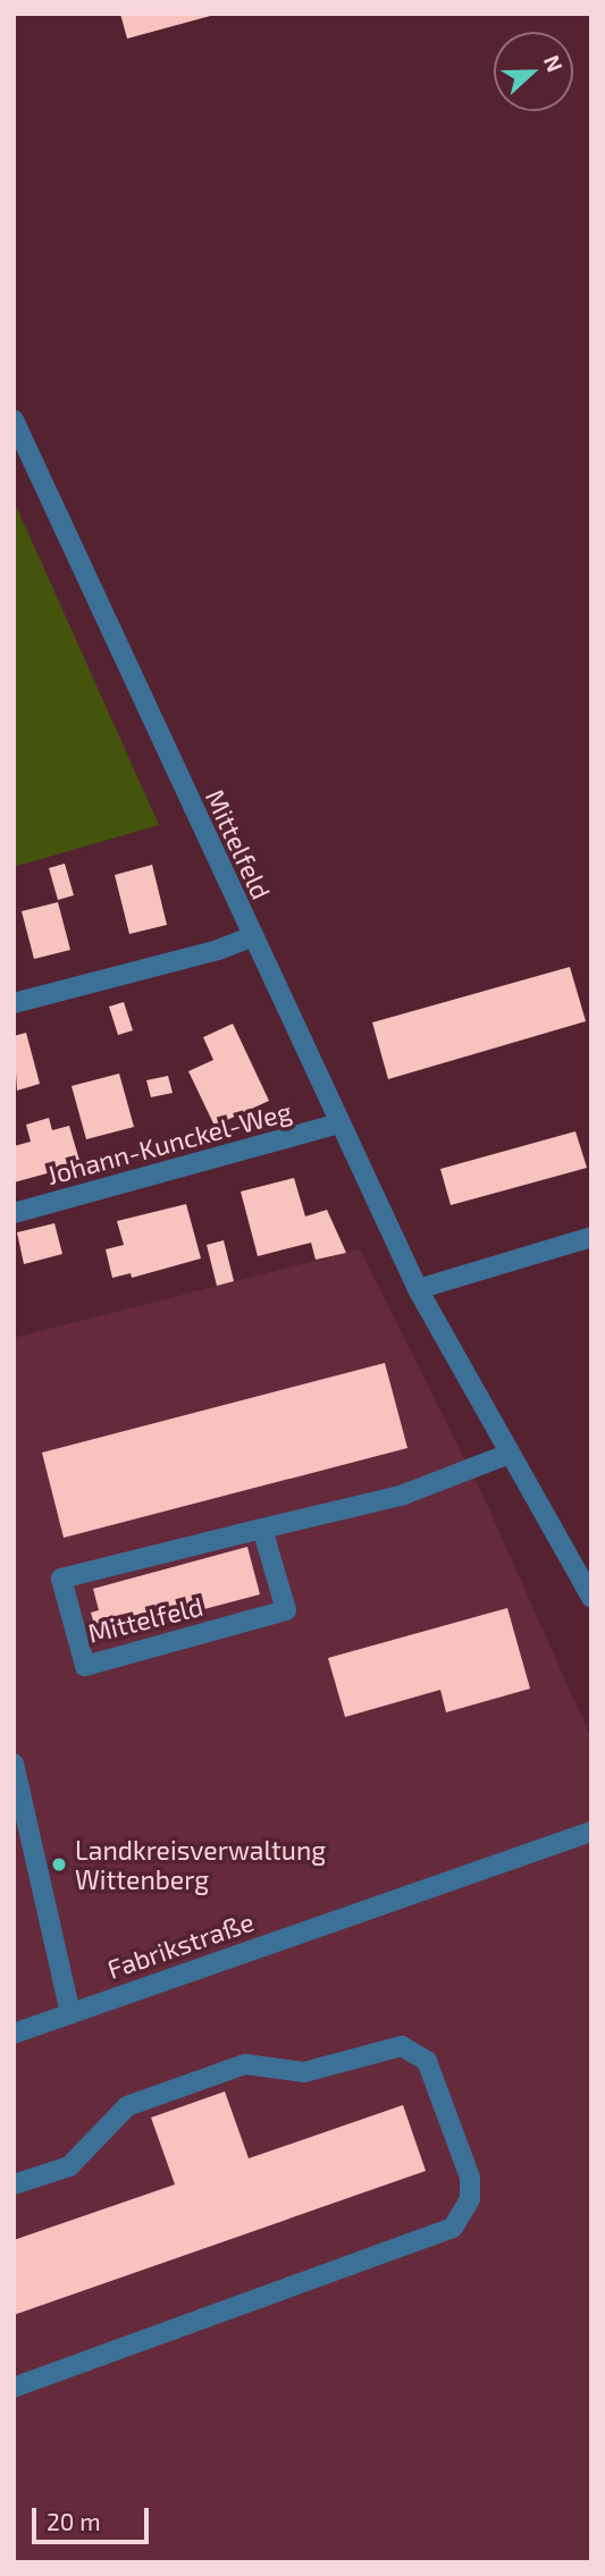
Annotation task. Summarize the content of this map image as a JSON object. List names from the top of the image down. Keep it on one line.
{"streets":{"street":["Mittelfeld","Johann-Kunckel-Weg","Fabrikstraße"]},"crossings":[["Mittelfeld","Johann-Kunckel-Weg"]],"places":["Landkreisverwaltung Wittenberg"],"scale_bar":"20 m","north":"right"}
